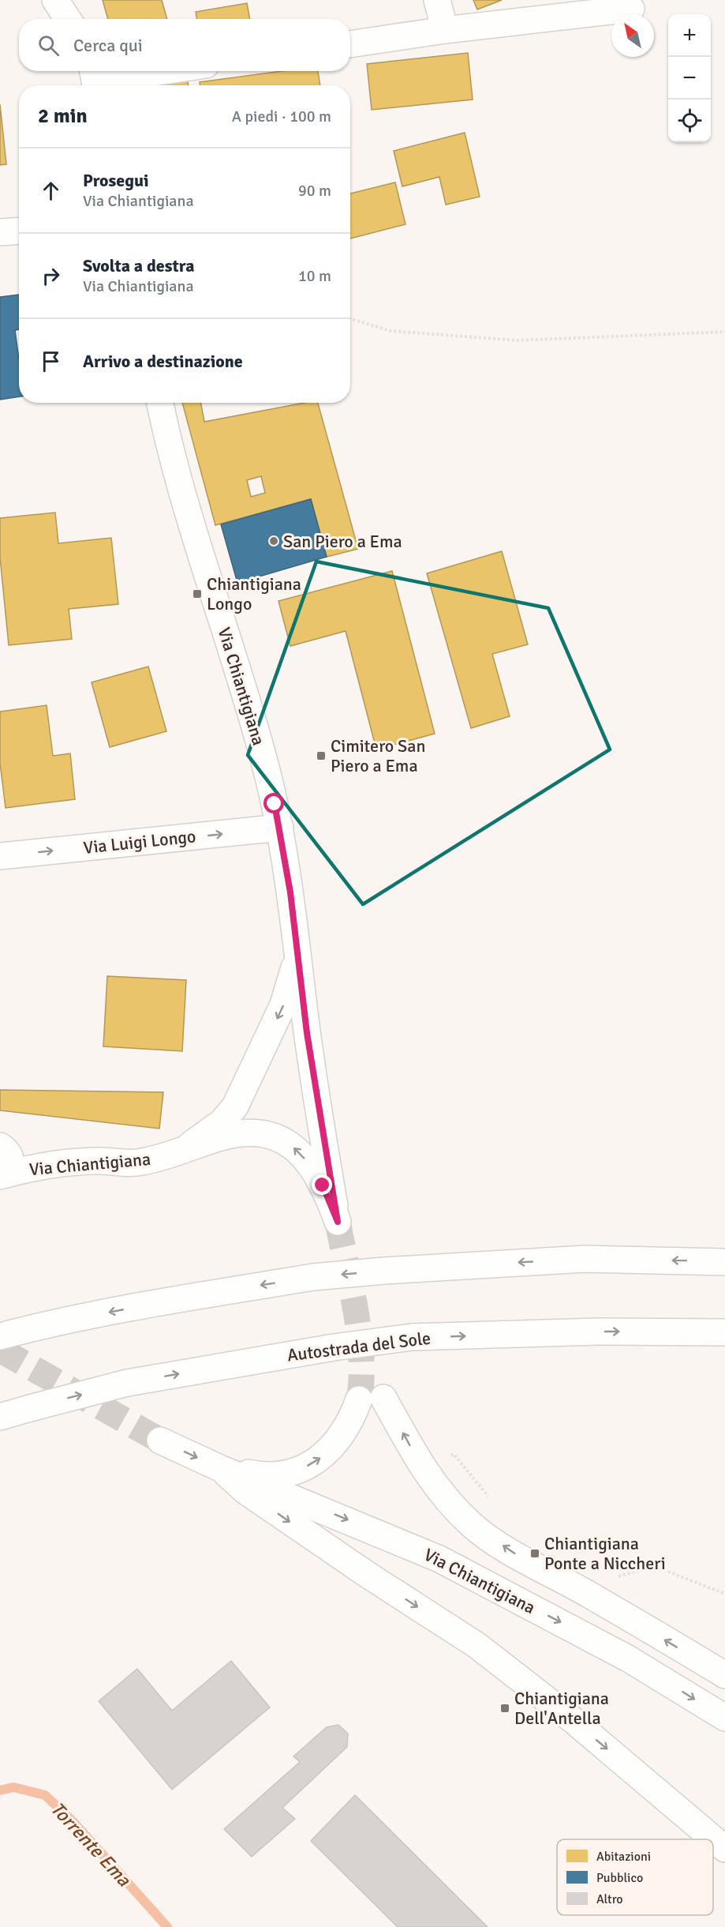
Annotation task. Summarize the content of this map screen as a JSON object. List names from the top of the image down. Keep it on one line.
{"streets":{"main road":["Via Chiantigiana","Via Luigi Longo","Autostrada del Sole"]},"crossings":[["Via Chiantigiana","Via Luigi Longo"]],"one_way":["Via Luigi Longo"],"water":["Torrente Ema"],"places":{"other":["San Piero a Ema"],"transit":["Chiantigiana Longo","Cimitero San Piero a Ema","Chiantigiana Ponte a Niccheri","Chiantigiana Dell'Antella"]},"legend":["Abitazioni","Pubblico","Altro"],"north":"top left","page":{"map_buttons":["+","−"],"search":"Cerca qui","heading":["2 min","A piedi · 100 m"],"list":[["Prosegui","Via Chiantigiana","90 m"],["Svolta a destra","Via Chiantigiana","10 m"],"Arrivo a destinazione"]}}
